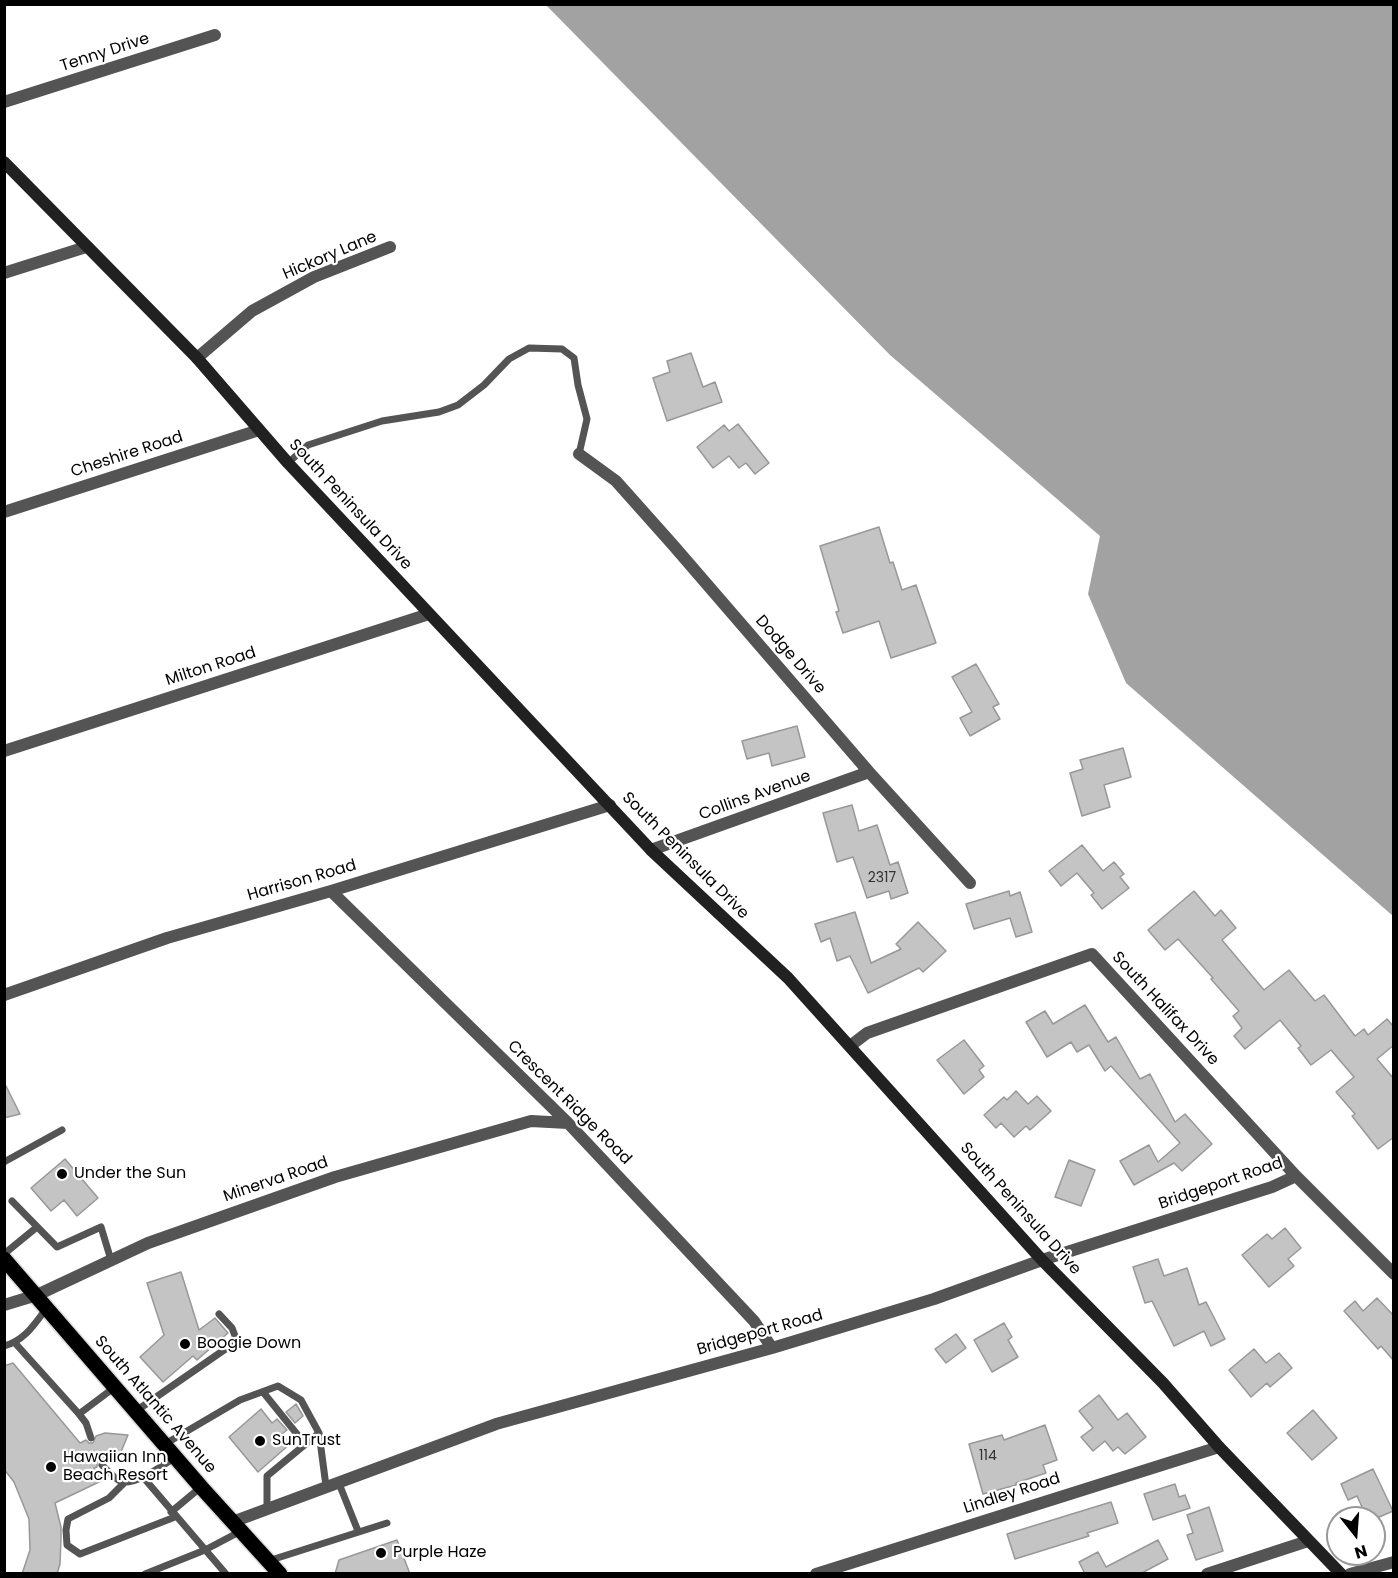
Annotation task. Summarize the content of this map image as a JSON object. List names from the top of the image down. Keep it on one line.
{"streets":{"main road":["South Peninsula Drive","South Atlantic Avenue"],"street":["Tenny Drive","Hickory Lane","Cheshire Road","Dodge Drive","Milton Road","Collins Avenue","Harrison Road","South Halifax Drive","Crescent Ridge Road","Minerva Road","Bridgeport Road","Lindley Road"]},"crossings":[["Hickory Lane","South Peninsula Drive"],["Cheshire Road","South Peninsula Drive"],["South Peninsula Drive","Milton Road"],["South Peninsula Drive","Collins Avenue"],["South Peninsula Drive","Harrison Road"],["South Peninsula Drive","South Halifax Drive"],["South Peninsula Drive","Bridgeport Road"],["South Peninsula Drive","Lindley Road"],["Dodge Drive","Collins Avenue"],["Harrison Road","Crescent Ridge Road"],["South Halifax Drive","Bridgeport Road"],["Crescent Ridge Road","Minerva Road"],["Crescent Ridge Road","Bridgeport Road"],["Minerva Road","South Atlantic Avenue"],["Bridgeport Road","South Atlantic Avenue"]],"places":["Under the Sun","Boogie Down","SunTrust","Hawaiian Inn Beach Resort","Purple Haze"],"house_numbers":["2317","114"],"north":"bottom"}
